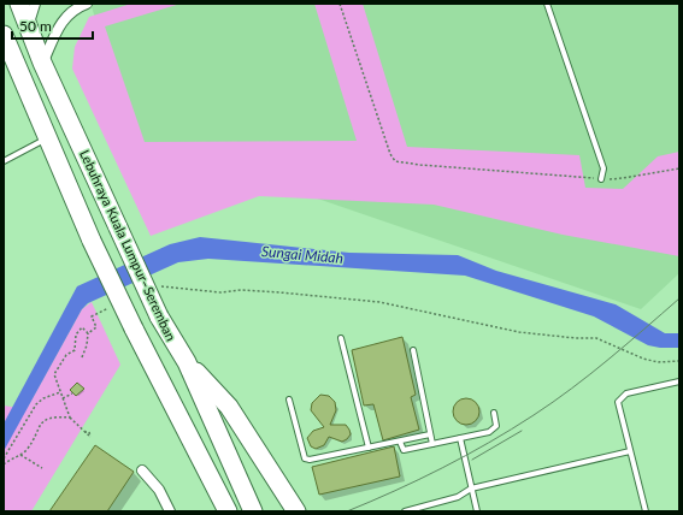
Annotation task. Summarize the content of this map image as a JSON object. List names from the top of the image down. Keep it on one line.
{"streets":{"highway":["Lebuhraya Kuala Lumpur–Seremban"]},"water":["Sungai Midah"],"scale_bar":"50 m"}
